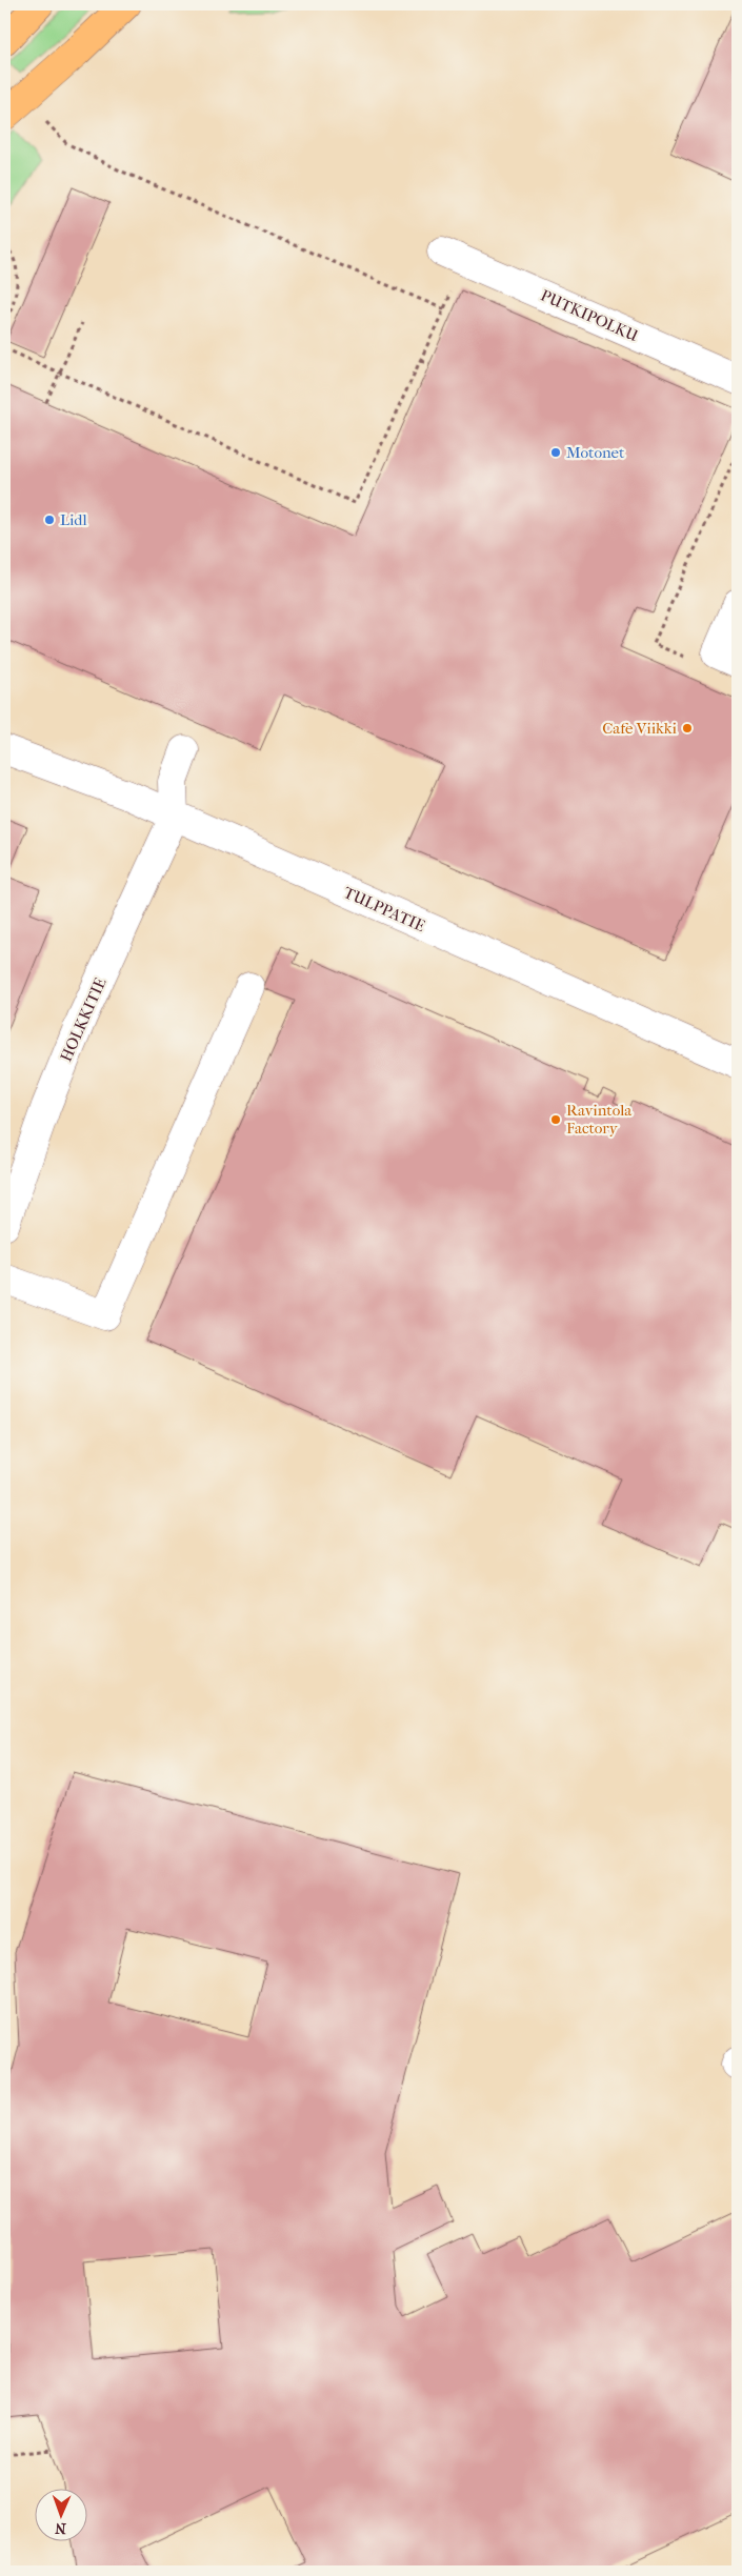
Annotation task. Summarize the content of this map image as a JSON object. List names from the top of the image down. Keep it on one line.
{"streets":{"street":["PUTKIPOLKU","TULPPATIE","HOLKKITIE"]},"crossings":[["TULPPATIE","HOLKKITIE"]],"places":["Motonet","Lidl","Cafe Viikki","Ravintola Factory"],"north":"bottom"}
